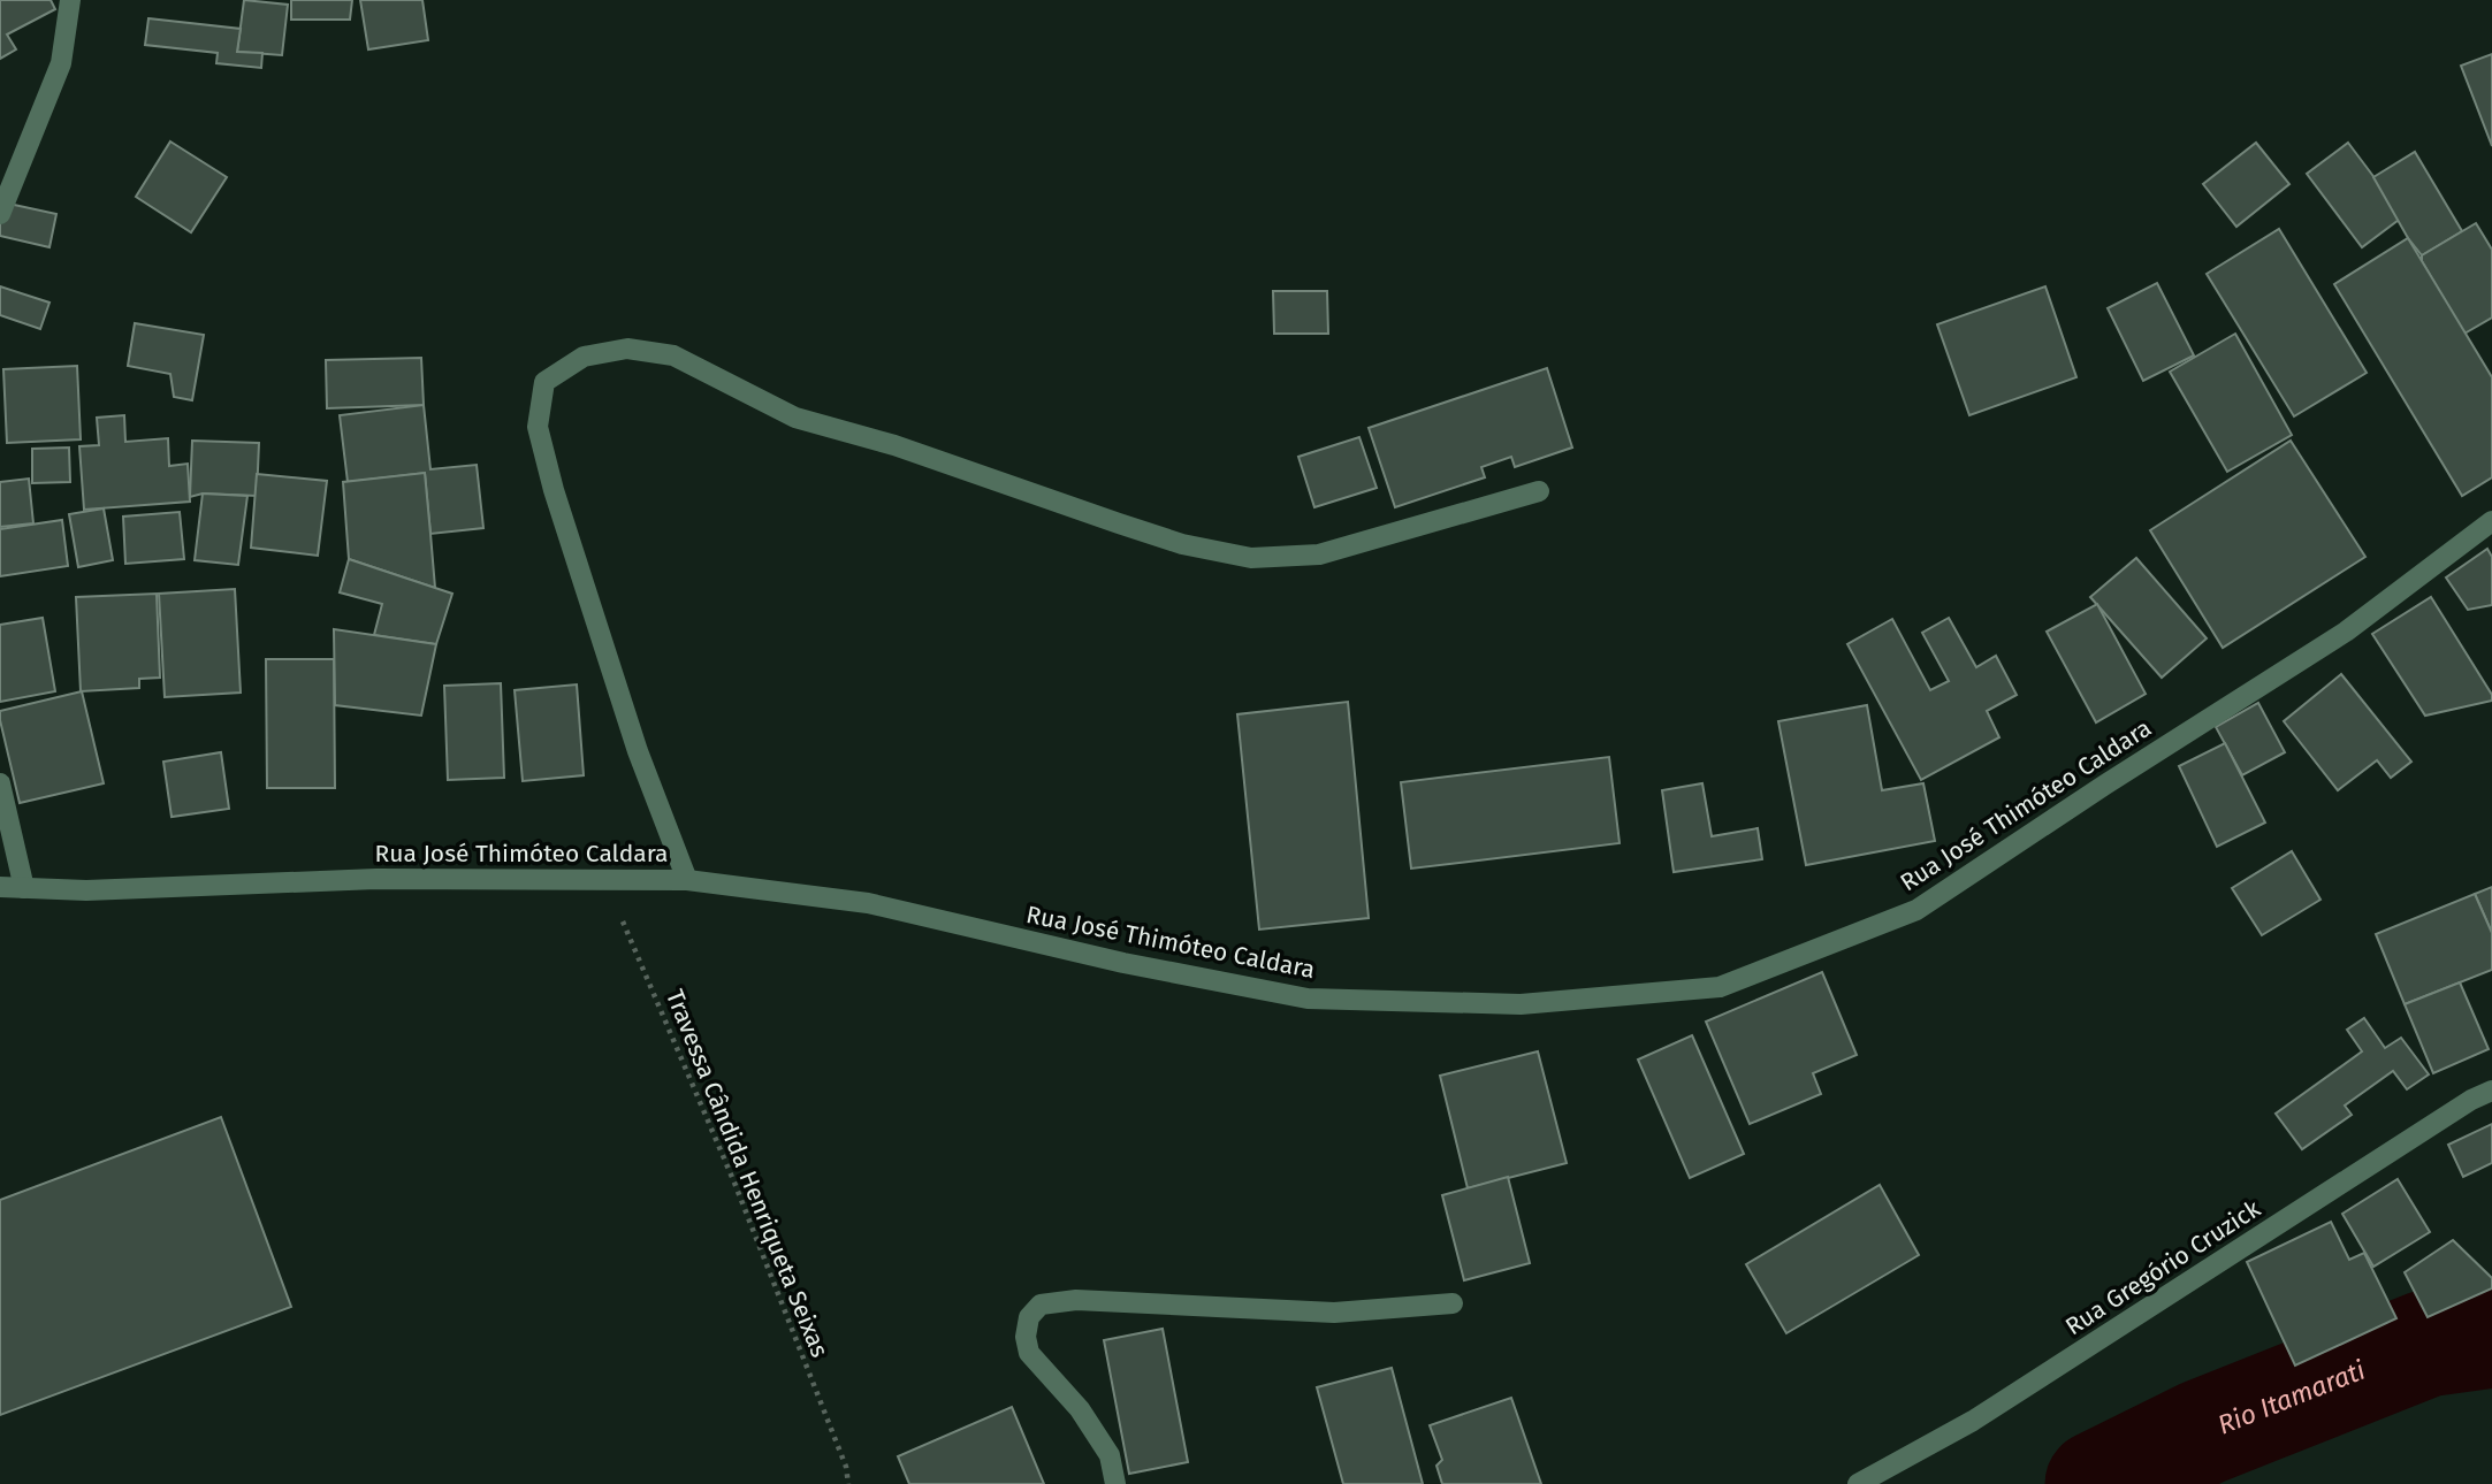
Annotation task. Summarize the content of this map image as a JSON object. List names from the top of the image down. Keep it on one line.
{"streets":{"street":["Rua José Thimóteo Caldara","Rua Gregório Cruzick"],"path":["Travessa Cândida Henriqueta Seixas"]},"crossings":[["Rua José Thimóteo Caldara","Travessa Cândida Henriqueta Seixas"]],"water":["Rio Itamarati"]}
